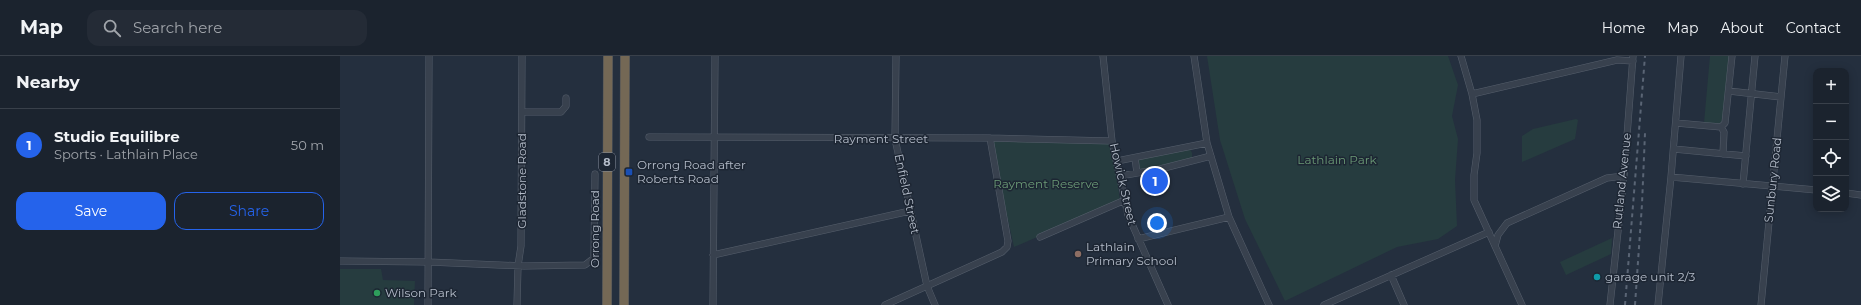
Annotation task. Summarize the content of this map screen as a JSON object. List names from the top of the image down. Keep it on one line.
{"streets":{"highway":["8","Orrong Road"],"street":["Rayment Street","Sunbury Road","Gladstone Road","Rutland Avenue","Howick Street","Enfield Street"]},"crossings":[["Rayment Street","Howick Street"],["Rayment Street","Enfield Street"]],"parks":["Lathlain Park","Rayment Reserve"],"places":{"transit":["Orrong Road after Roberts Road"],"other":["Lathlain Primary School","garage unit 2/3","Wilson Park"]},"page":{"header":"Map","search":"Search here","nav":["Home","Map","About","Contact"],"heading":"Nearby","map_buttons":["+","−"],"list":[{"mark":"1","name":"Studio Equilibre","note":"Sports · Lathlain Place","value":"50 m"}],"pins":"1","buttons":["Save","Share"]}}
